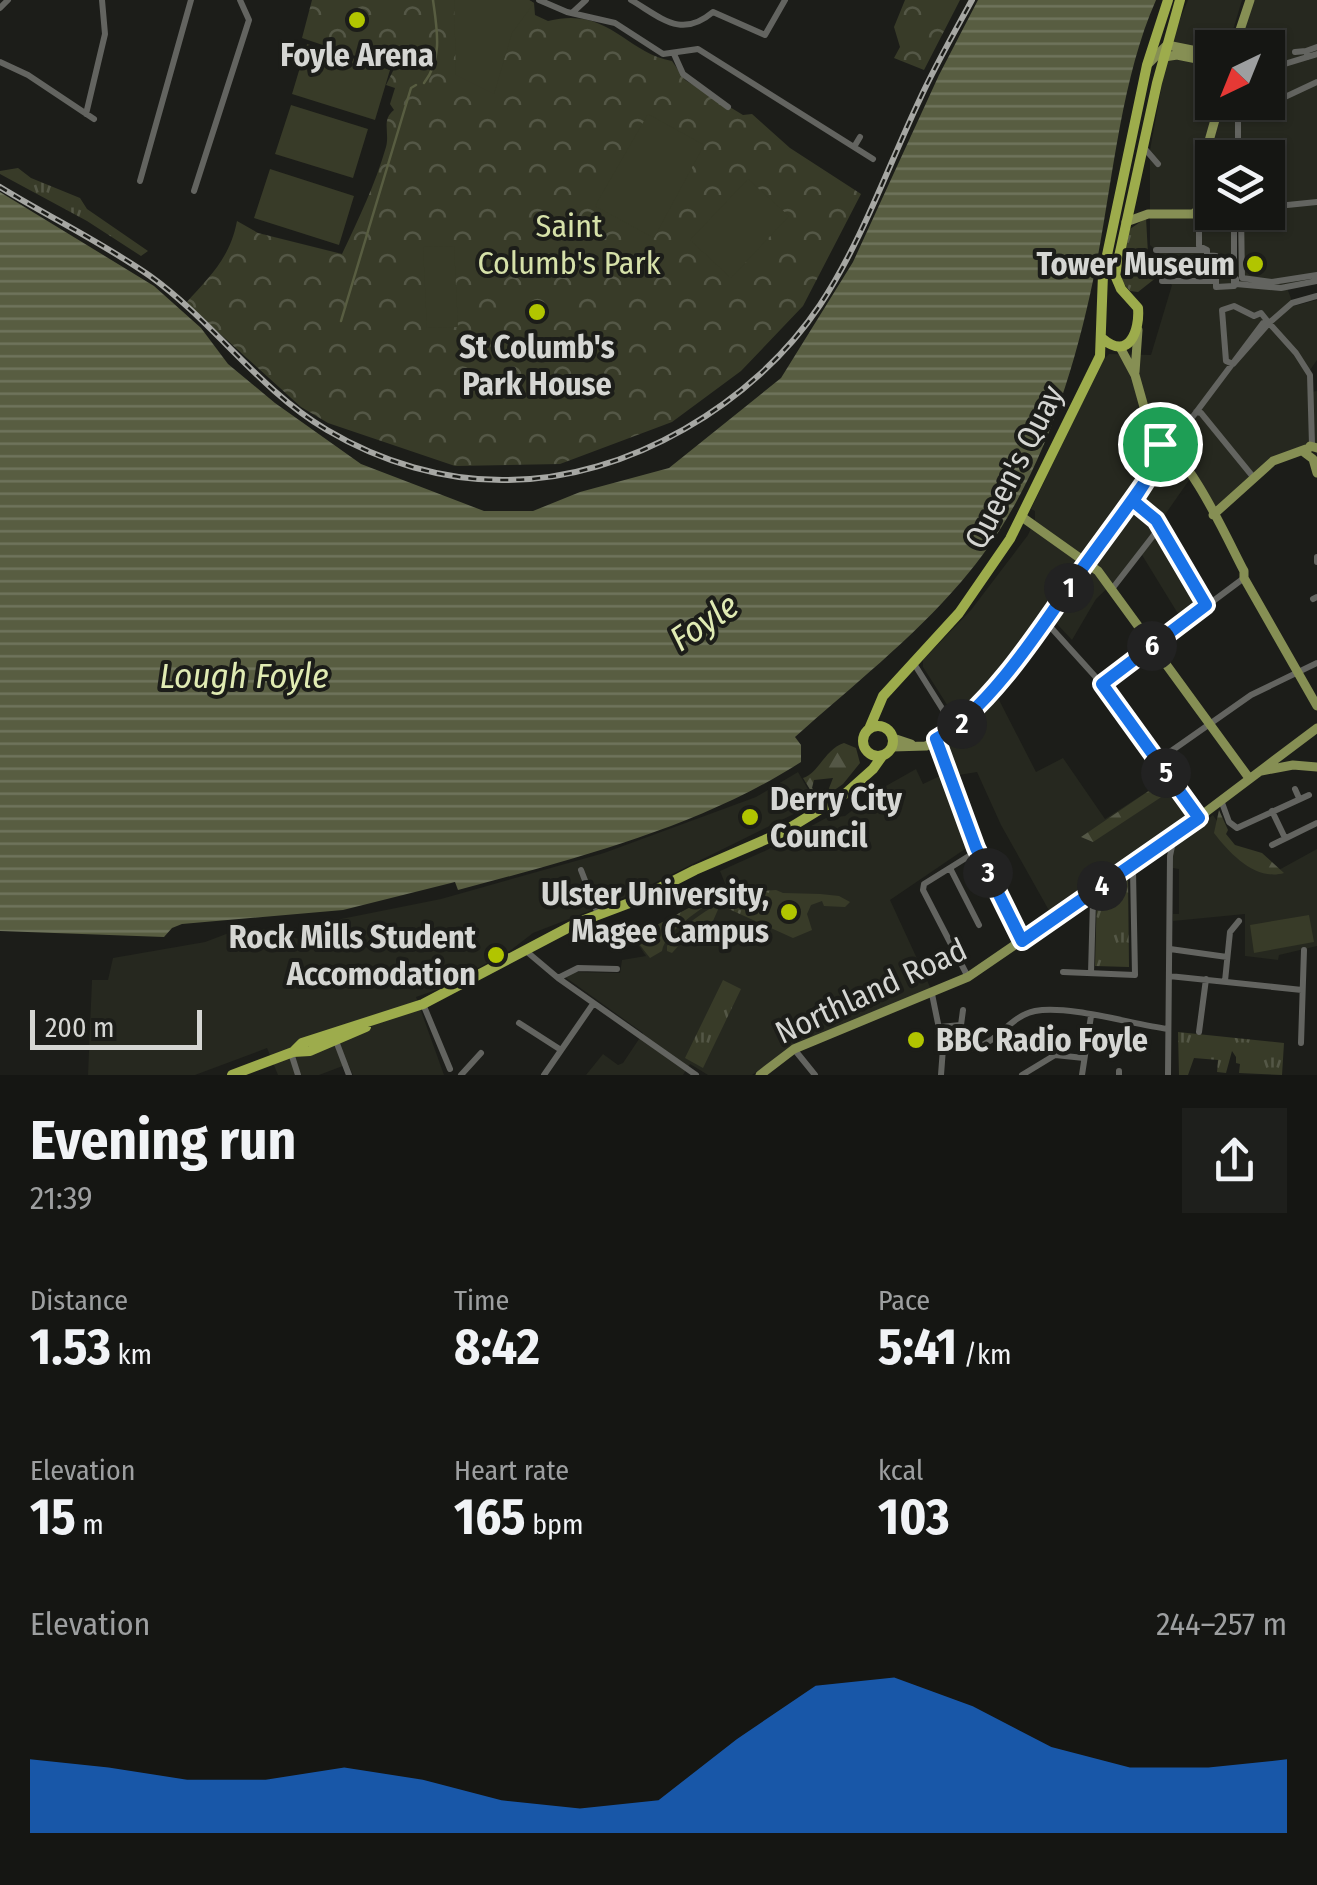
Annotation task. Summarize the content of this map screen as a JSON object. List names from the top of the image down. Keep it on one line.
{"streets":{"highway":["Queen's Quay"],"main road":["Northland Road"]},"water":["Foyle","Lough Foyle"],"parks":["Saint Columb's Park"],"places":["Foyle Arena","Tower Museum","St Columb's Park House","Derry City Council","Ulster University, Magee Campus","Rock Mills Student Accomodation","BBC Radio Foyle"],"scale_bar":"200 m","north":"bottom left","page":{"pins":["1","6","2","5","3","4"],"scale":"200 m","heading":["Evening run","21:39"],"stats":[["Distance","1.53 km"],["Time","8:42"],["Pace","5:41 /km"],["Elevation","15 m"],["Heart rate","165 bpm"],["kcal","103"]],"chart":["Elevation","244–257 m"]}}
